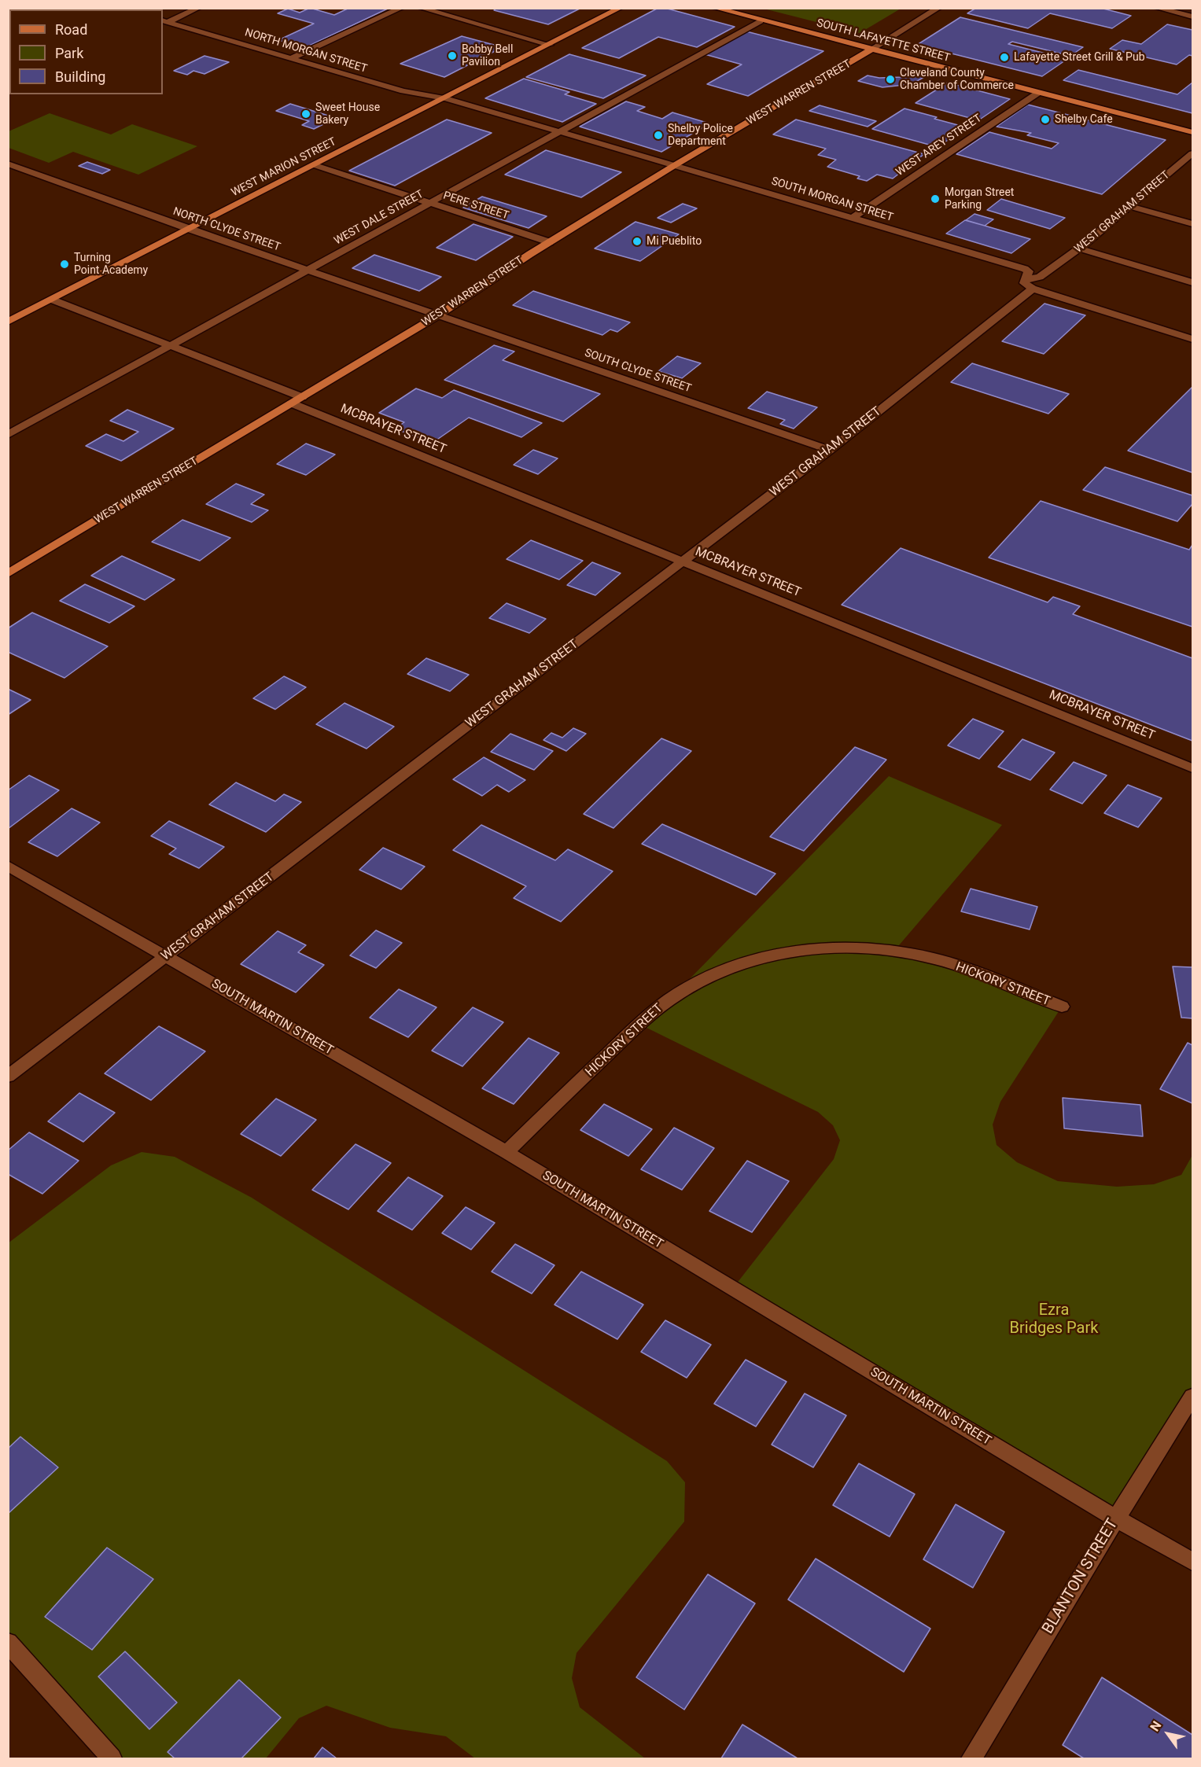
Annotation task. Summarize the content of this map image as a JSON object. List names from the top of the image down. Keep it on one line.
{"streets":{"main road":["SOUTH LAFAYETTE STREET","WEST WARREN STREET","WEST MARION STREET"],"street":["NORTH MORGAN STREET","WEST AREY STREET","SOUTH MORGAN STREET","PERE STREET","WEST GRAHAM STREET","WEST DALE STREET","NORTH CLYDE STREET","SOUTH CLYDE STREET","MCBRAYER STREET","HICKORY STREET","SOUTH MARTIN STREET","BLANTON STREET"]},"crossings":[["SOUTH LAFAYETTE STREET","WEST WARREN STREET"],["SOUTH LAFAYETTE STREET","WEST AREY STREET"],["SOUTH LAFAYETTE STREET","WEST DALE STREET"],["NORTH MORGAN STREET","WEST MARION STREET"],["NORTH MORGAN STREET","SOUTH MORGAN STREET"],["WEST WARREN STREET","SOUTH MORGAN STREET"],["WEST WARREN STREET","PERE STREET"],["WEST WARREN STREET","NORTH CLYDE STREET"],["WEST WARREN STREET","SOUTH CLYDE STREET"],["WEST WARREN STREET","MCBRAYER STREET"],["WEST AREY STREET","SOUTH MORGAN STREET"],["WEST MARION STREET","SOUTH MORGAN STREET"],["WEST MARION STREET","PERE STREET"],["WEST MARION STREET","NORTH CLYDE STREET"],["WEST MARION STREET","MCBRAYER STREET"],["SOUTH MORGAN STREET","WEST GRAHAM STREET"],["SOUTH MORGAN STREET","WEST DALE STREET"],["PERE STREET","WEST DALE STREET"],["WEST GRAHAM STREET","SOUTH CLYDE STREET"],["WEST GRAHAM STREET","MCBRAYER STREET"],["WEST GRAHAM STREET","SOUTH MARTIN STREET"],["WEST DALE STREET","NORTH CLYDE STREET"],["WEST DALE STREET","MCBRAYER STREET"],["NORTH CLYDE STREET","SOUTH CLYDE STREET"],["HICKORY STREET","SOUTH MARTIN STREET"],["SOUTH MARTIN STREET","BLANTON STREET"]],"parks":["Ezra Bridges Park"],"places":["Bobby Bell Pavilion","Lafayette Street Grill & Pub","Cleveland County Chamber of Commerce","Sweet House Bakery","Shelby Cafe","Shelby Police Department","Morgan Street Parking","Mi Pueblito","Turning Point Academy"],"legend":["Road","Park","Building"],"north":"top left"}
